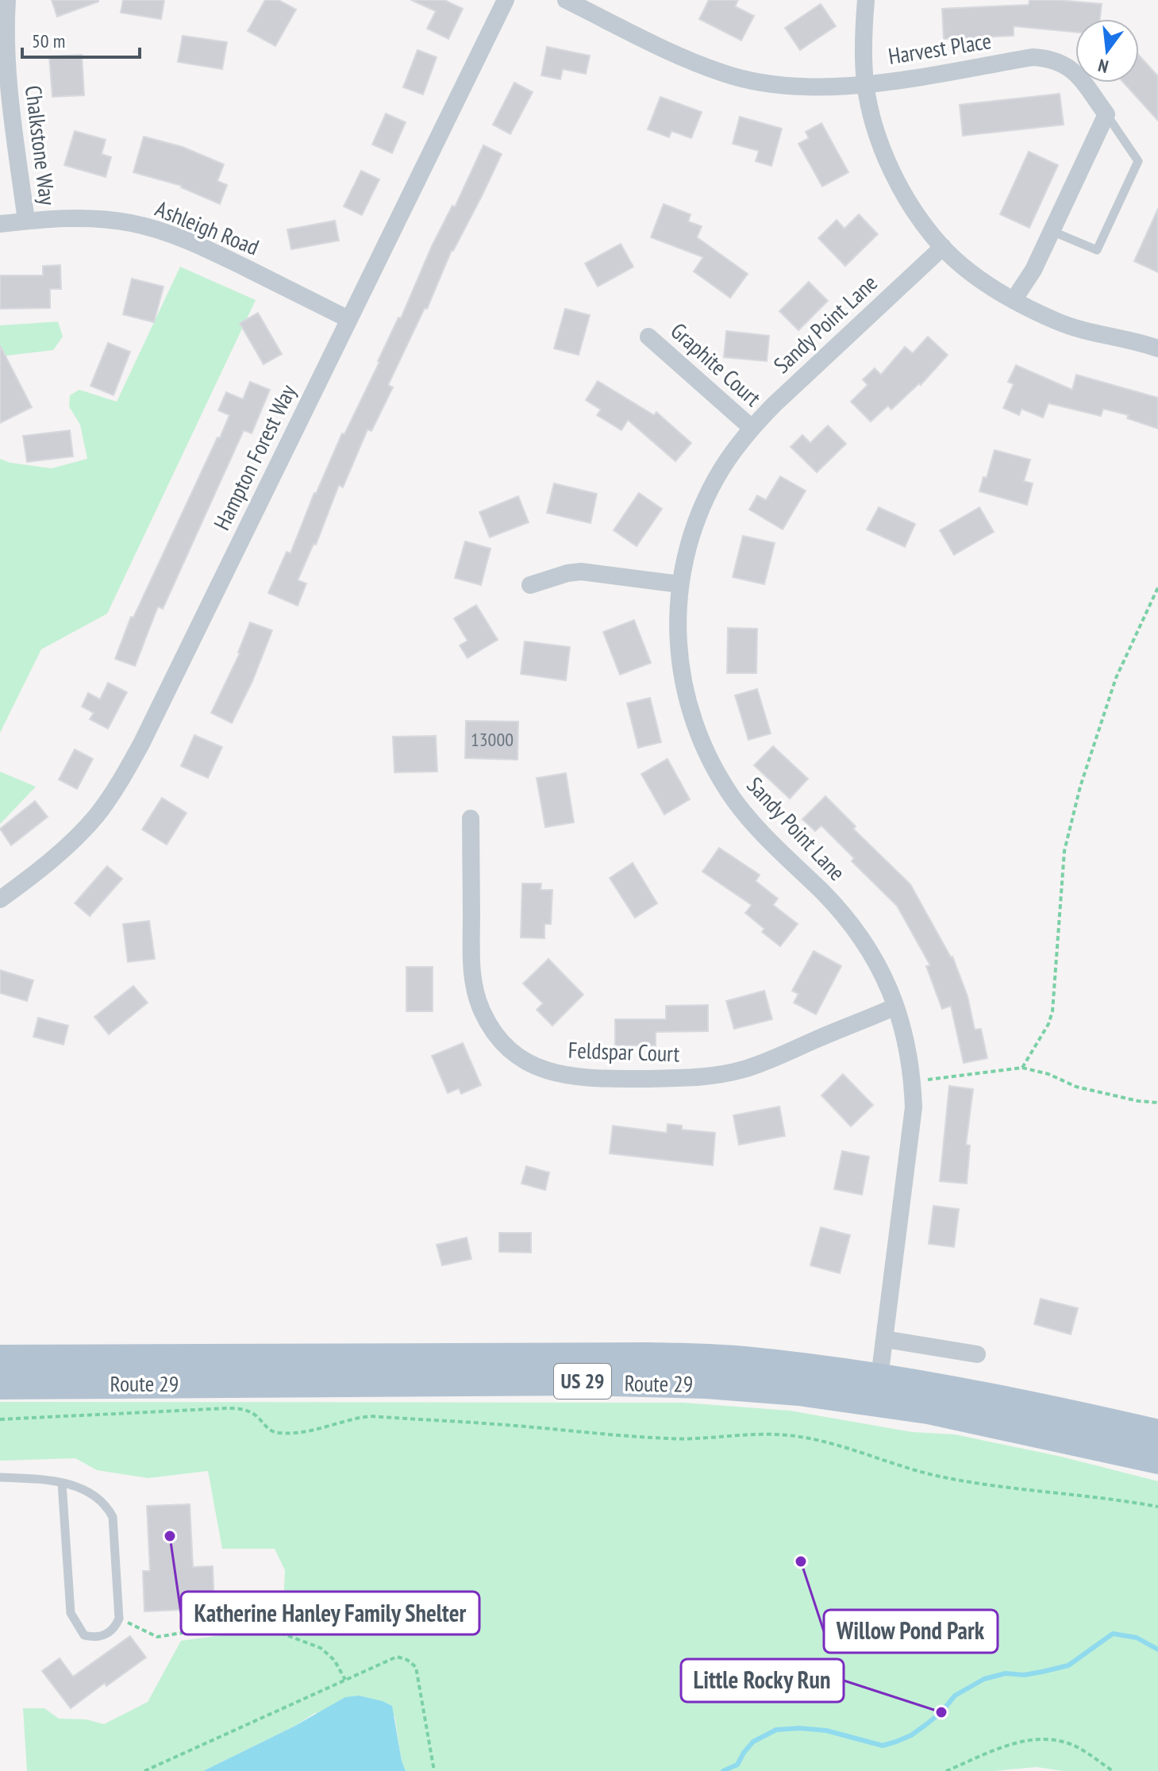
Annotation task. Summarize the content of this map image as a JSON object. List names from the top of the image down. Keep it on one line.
{"streets":{"main road":["US 29","Route 29"],"street":["Harvest Place","Chalkstone Way","Ashleigh Road","Sandy Point Lane","Graphite Court","Hampton Forest Way","Feldspar Court"]},"crossings":[["Chalkstone Way","Ashleigh Road"],["Ashleigh Road","Hampton Forest Way"],["Sandy Point Lane","Graphite Court"],["Sandy Point Lane","Feldspar Court"],["Sandy Point Lane","Route 29"]],"places":["Katherine Hanley Family Shelter","Willow Pond Park","Little Rocky Run"],"house_numbers":["13000"],"scale_bar":"50 m","north":"bottom"}
